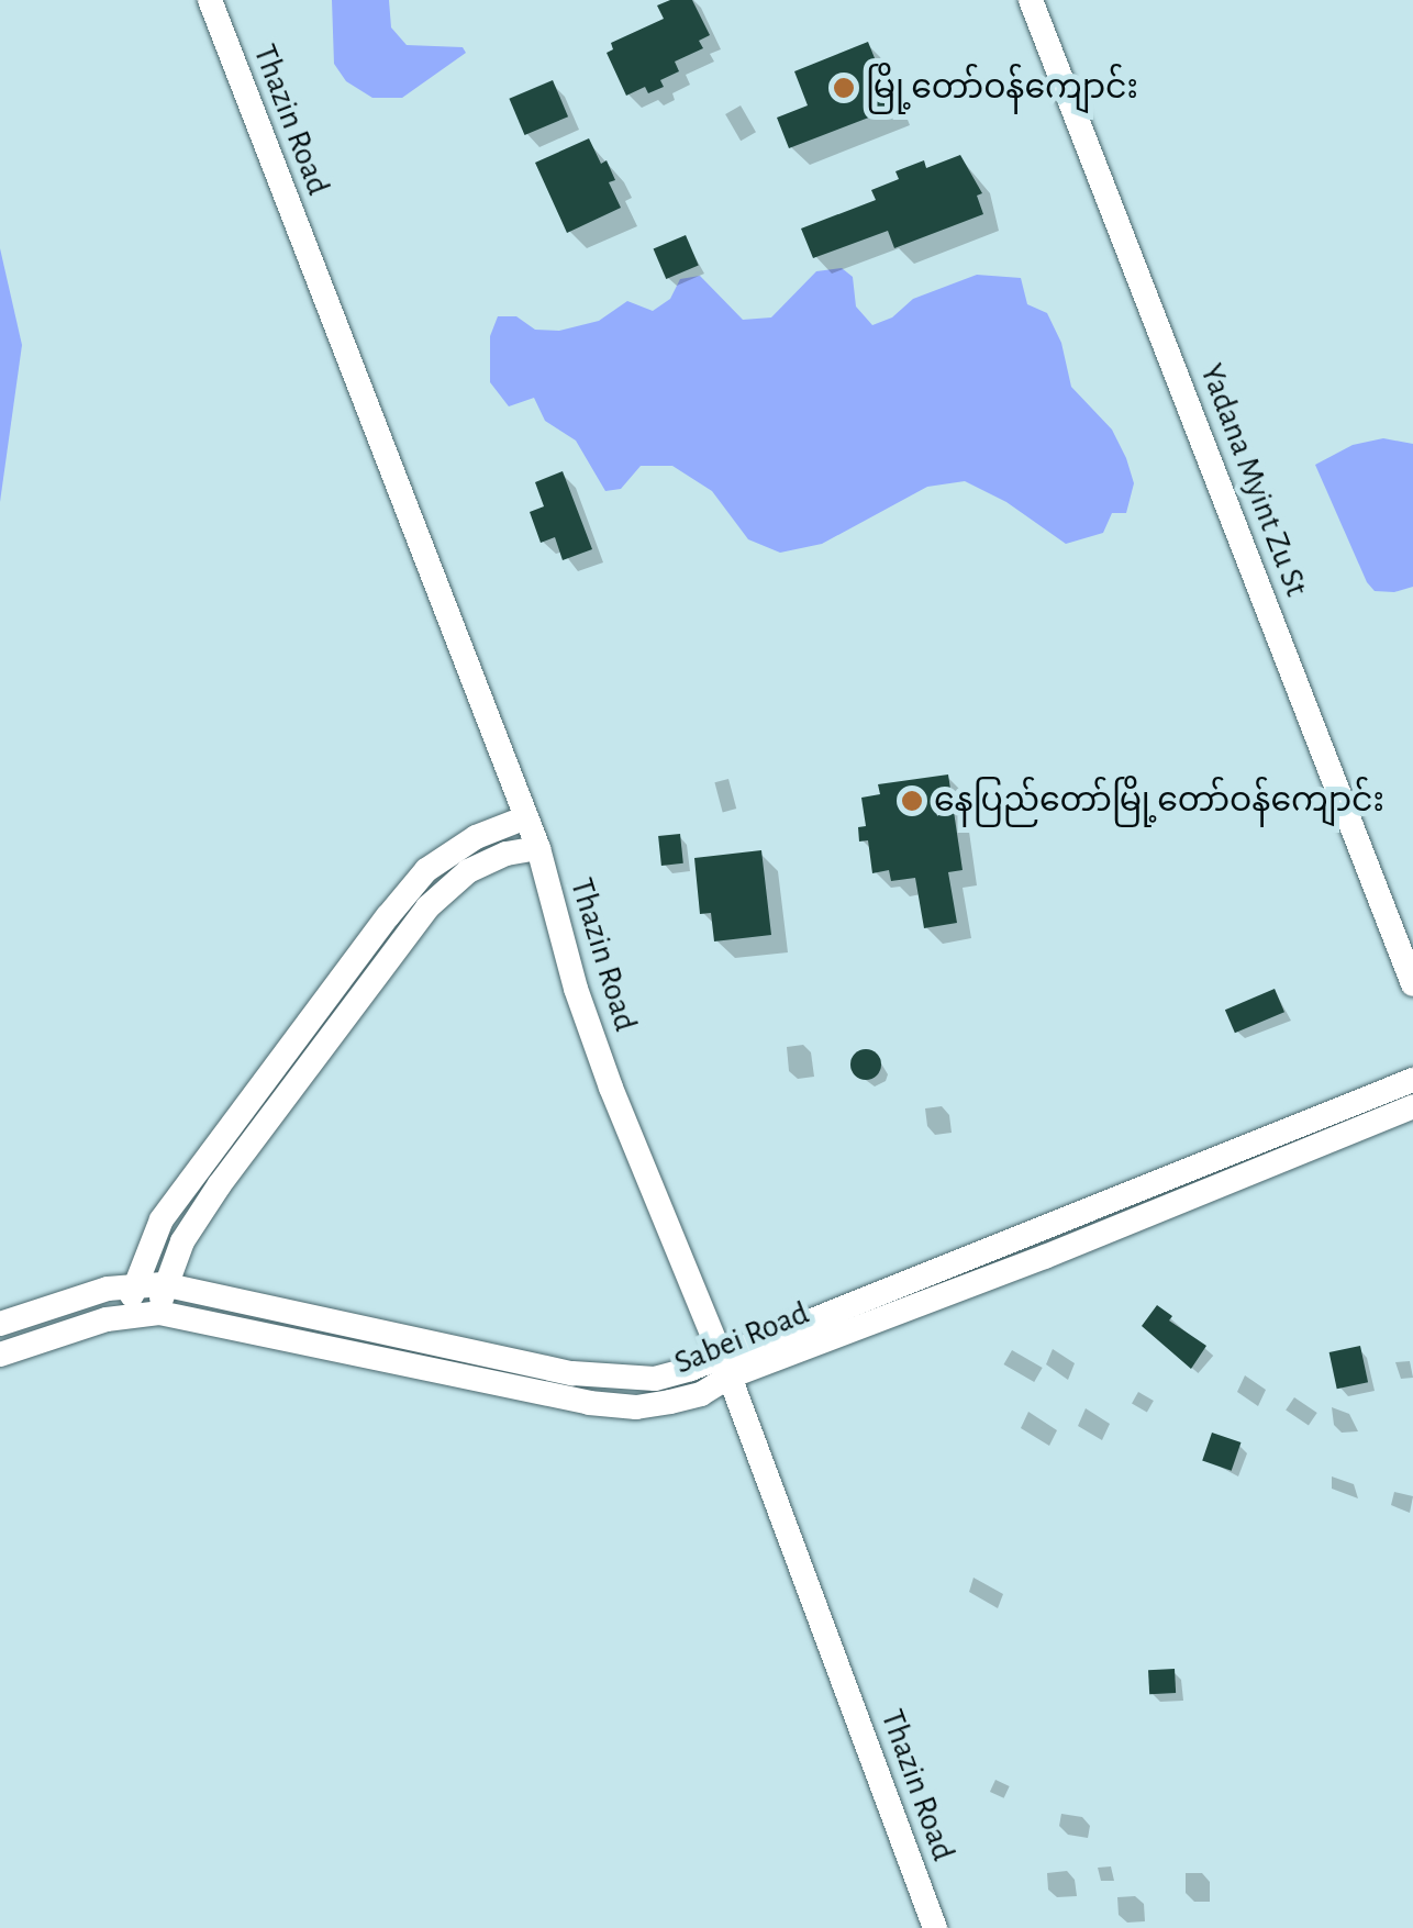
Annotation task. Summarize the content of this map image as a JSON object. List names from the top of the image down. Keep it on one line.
{"streets":{"street":["Thazin Road","Yadana Myint Zu St","Sabei Road"]},"crossings":[["Thazin Road","Sabei Road"]],"places":["မြို့တော်ဝန်ကျောင်း","နေပြည်တော်မြို့တော်ဝန်ကျောင်း"]}
